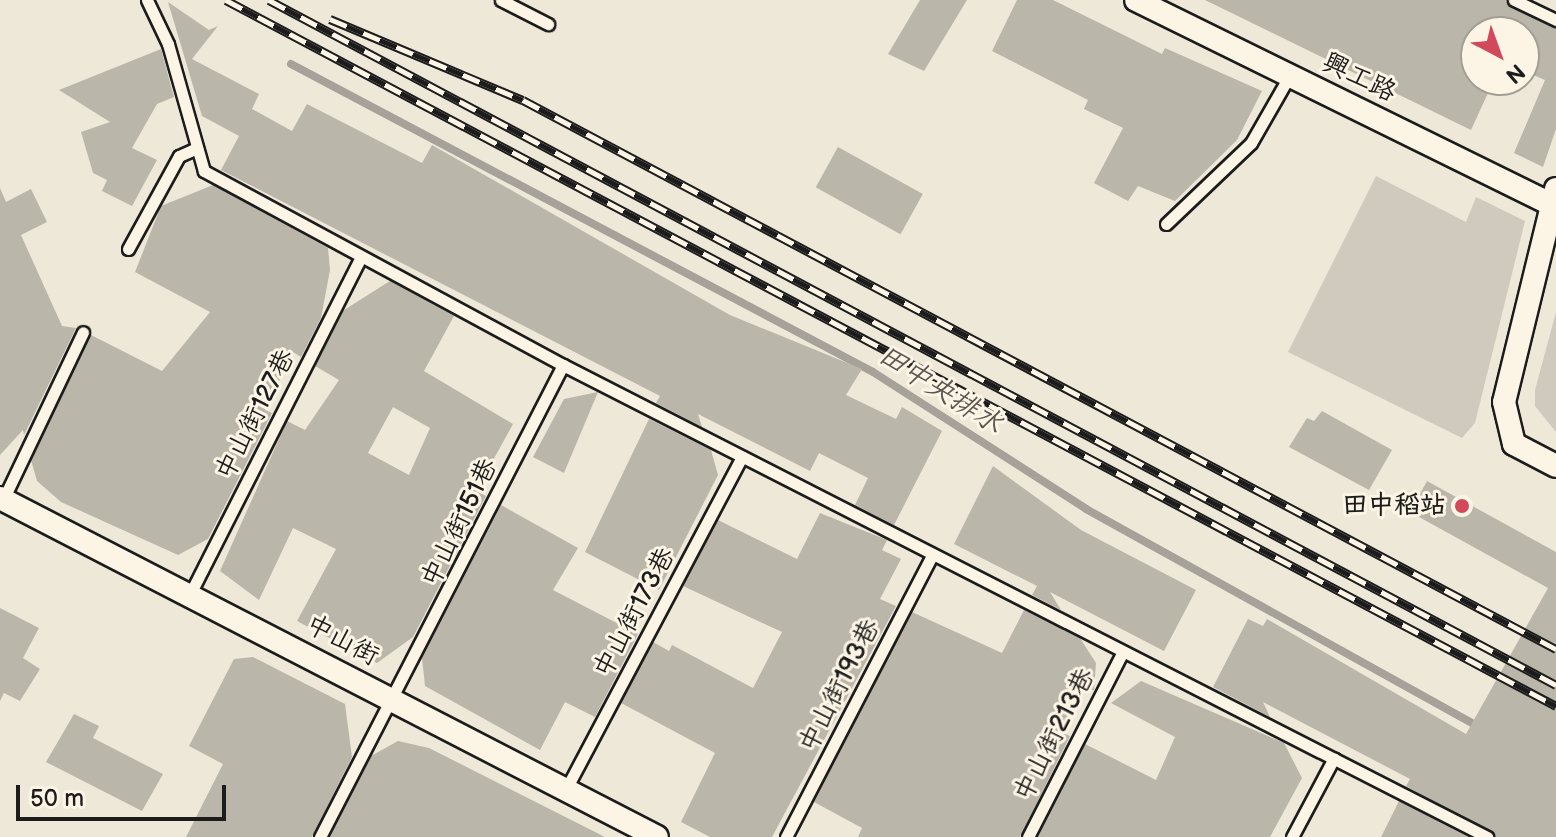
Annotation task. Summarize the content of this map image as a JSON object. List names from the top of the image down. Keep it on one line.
{"streets":{"street":["興工路","中山街"],"lane":["中山街127巷","中山街151巷","中山街173巷","中山街193巷","中山街213巷"]},"crossings":[["中山街127巷","中山街"],["中山街151巷","中山街"],["中山街173巷","中山街"]],"water":["田中央排水"],"places":["田中稻站"],"scale_bar":"50 m","north":"bottom right"}
